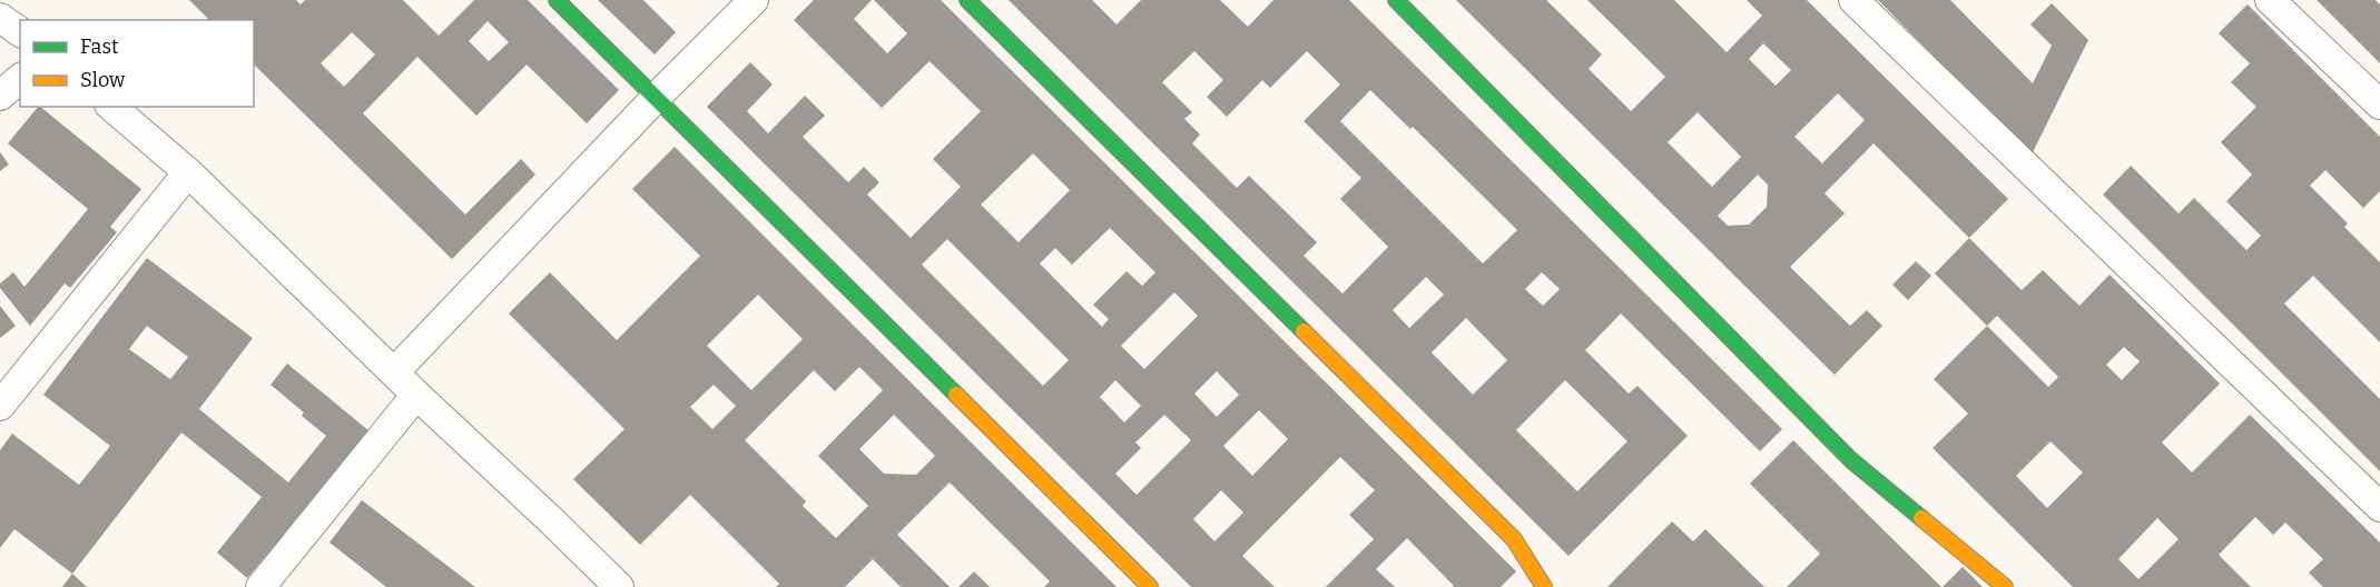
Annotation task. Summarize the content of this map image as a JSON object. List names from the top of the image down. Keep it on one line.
{"legend":["Fast","Slow"]}
